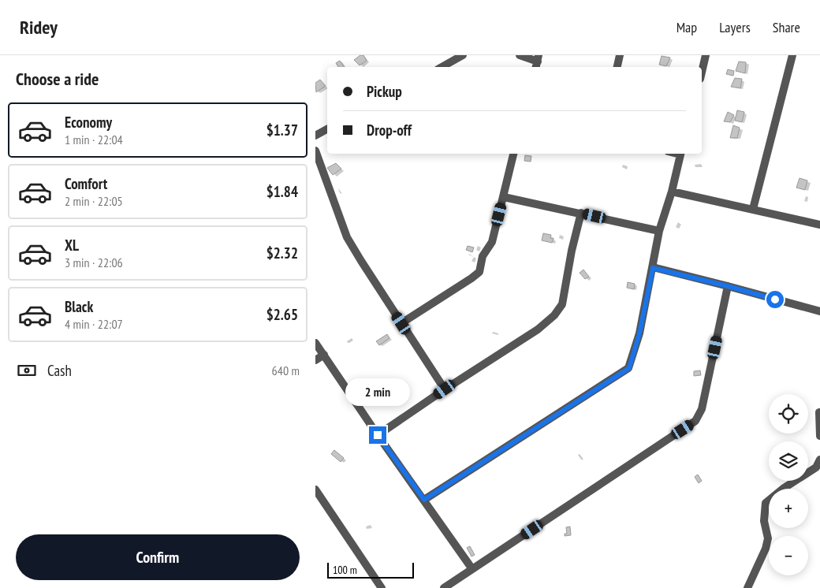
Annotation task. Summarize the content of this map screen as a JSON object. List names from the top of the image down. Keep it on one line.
{"scale_bar":"100 m","page":{"header":"Ridey","nav":["Map","Layers","Share"],"heading":"Choose a ride","banner":["Pickup","Drop-off"],"list":[{"name":"Economy","note":"1 min · 22:04","value":"$1.37"},{"name":"Comfort","note":"2 min · 22:05","value":"$1.84"},{"name":"XL","note":"3 min · 22:06","value":"$2.32"},{"name":"Black","note":"4 min · 22:07","value":"$2.65"}],"pay":["Cash","640 m"],"bubble":"2 min","map_buttons":["+","−"],"buttons":"Confirm","scale":"100 m"}}
